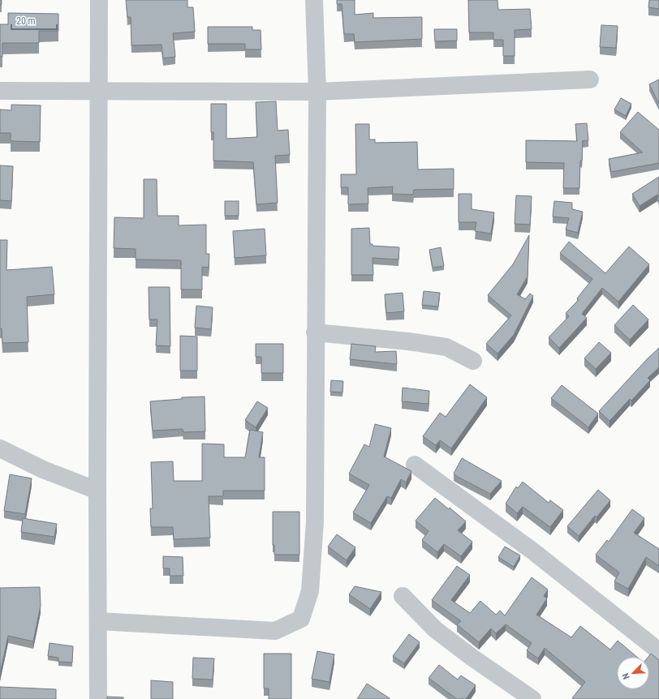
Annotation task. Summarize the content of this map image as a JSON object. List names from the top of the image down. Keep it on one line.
{"scale_bar":"20 m","north":"bottom left"}
